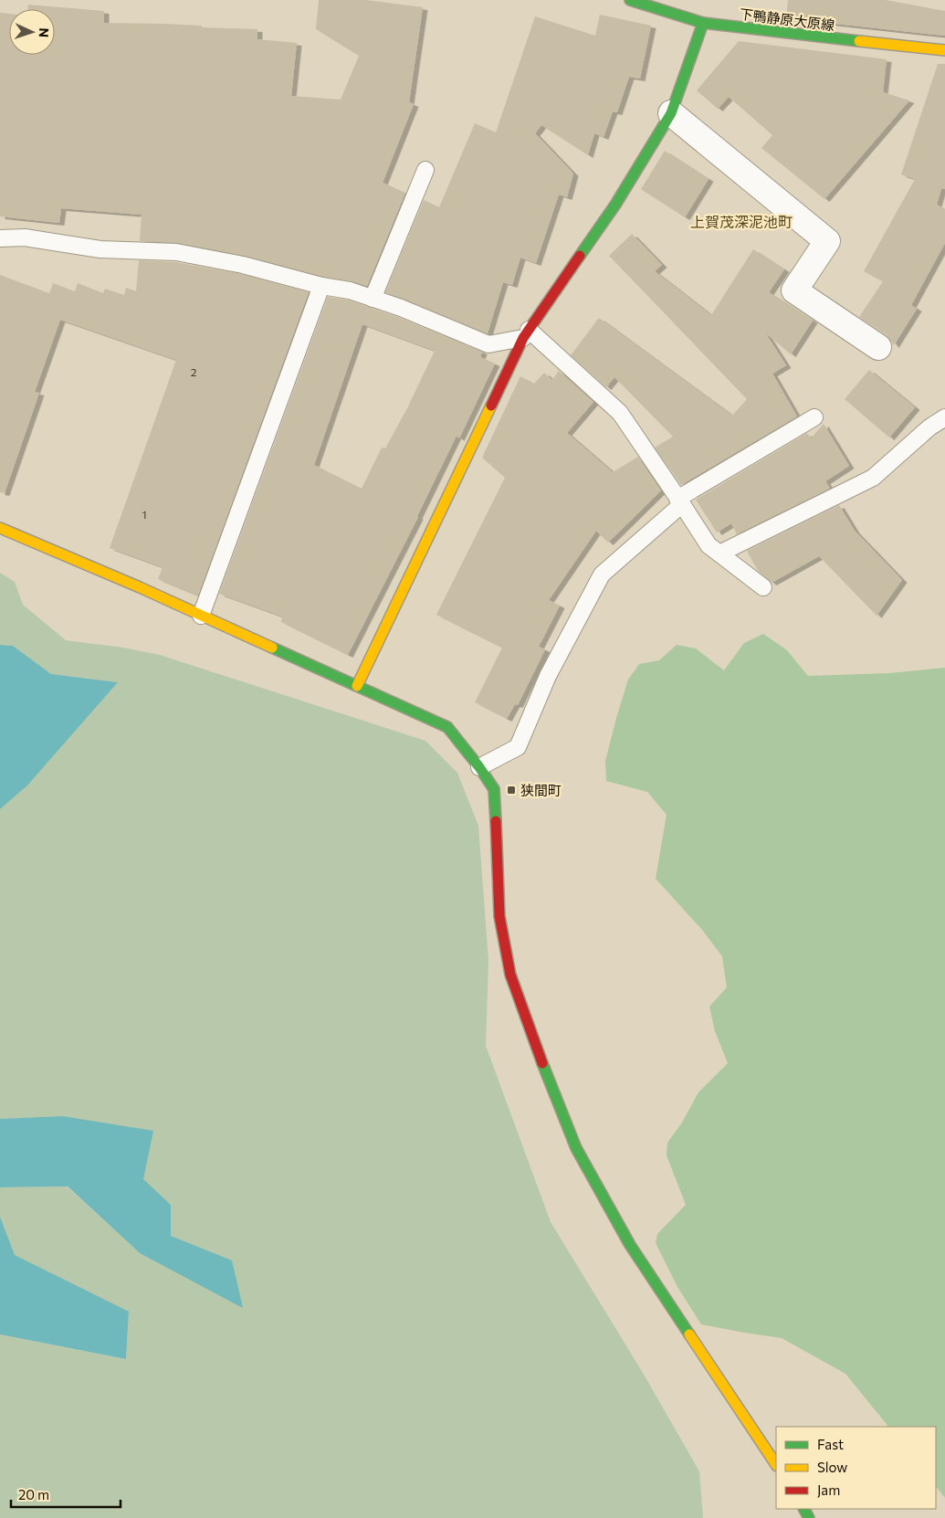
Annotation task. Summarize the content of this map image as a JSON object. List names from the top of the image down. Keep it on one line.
{"streets":{"street":["下鴨静原大原線"]},"districts":["上賀茂深泥池町"],"places":{"transit":["狭間町"]},"house_numbers":["2","1"],"legend":["Fast","Slow","Jam"],"scale_bar":"20 m","north":"right"}
